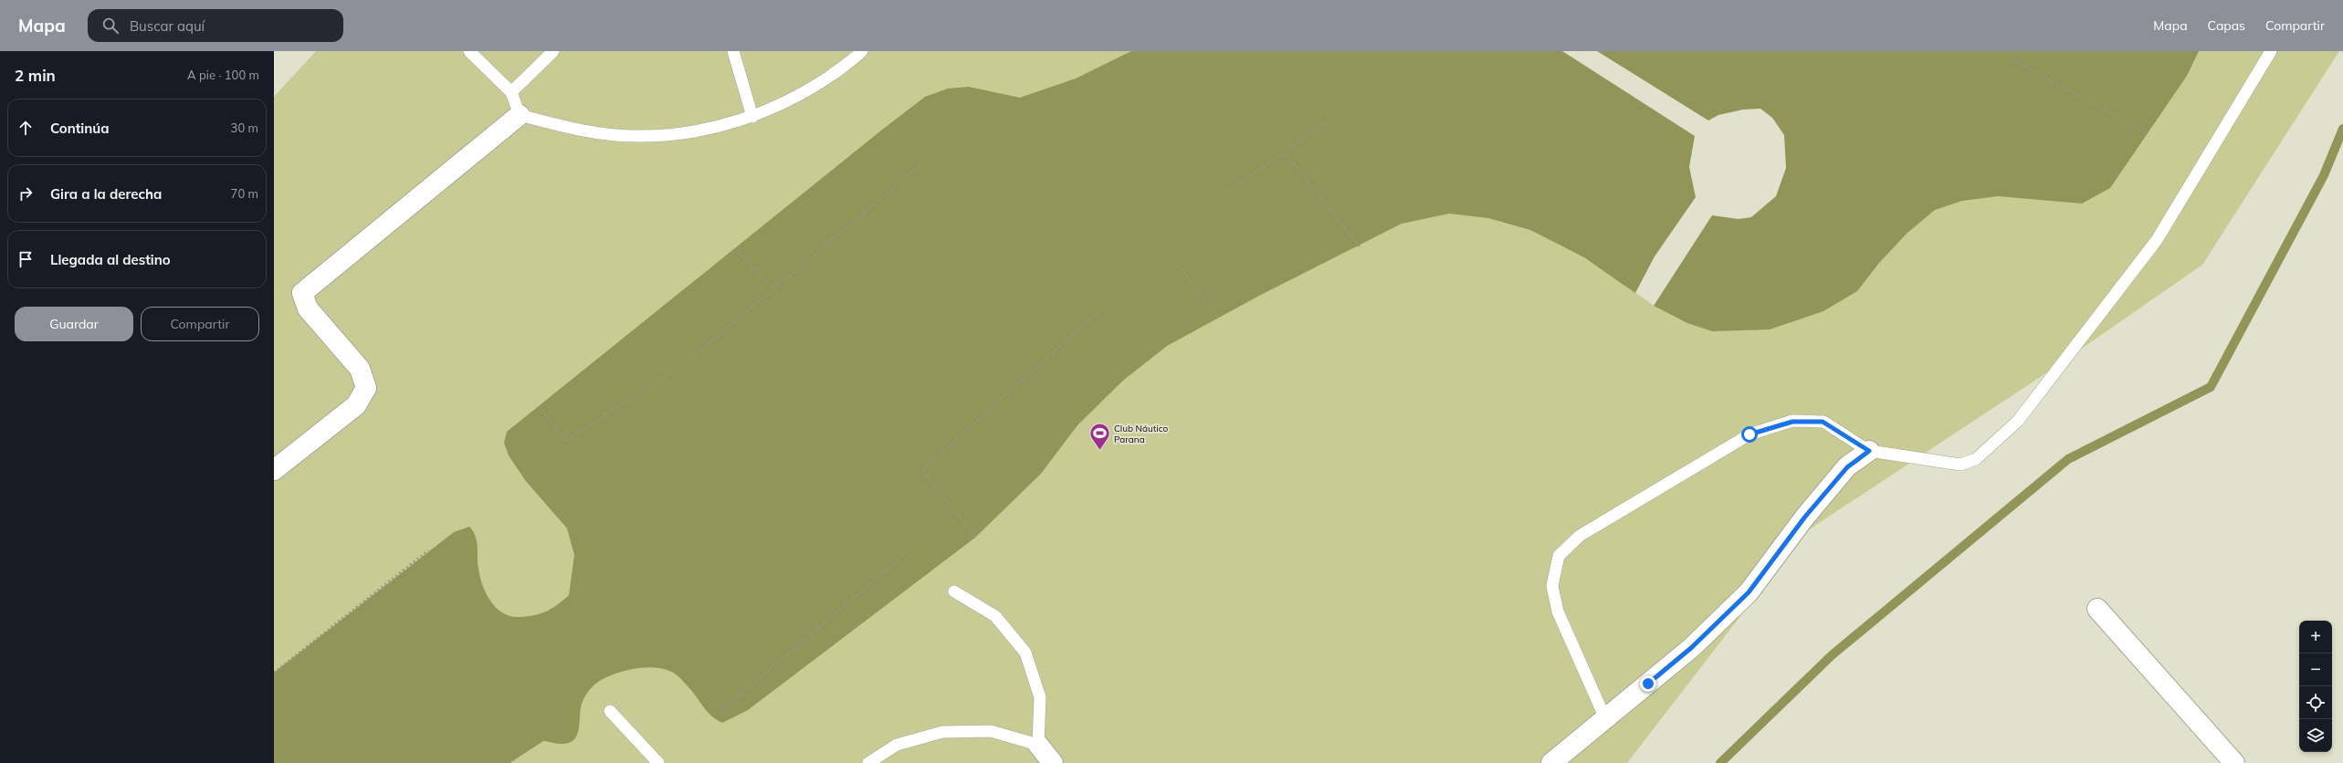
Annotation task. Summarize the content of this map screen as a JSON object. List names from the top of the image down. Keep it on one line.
{"places":{"sports":["Club Náutico Parana"]},"page":{"header":"Mapa","search":"Buscar aquí","nav":["Mapa","Capas","Compartir"],"heading":["2 min","A pie · 100 m"],"list":[["Continúa","30 m"],["Gira a la derecha","70 m"],"Llegada al destino"],"buttons":["Guardar","Compartir"],"map_buttons":["+","−"]}}
